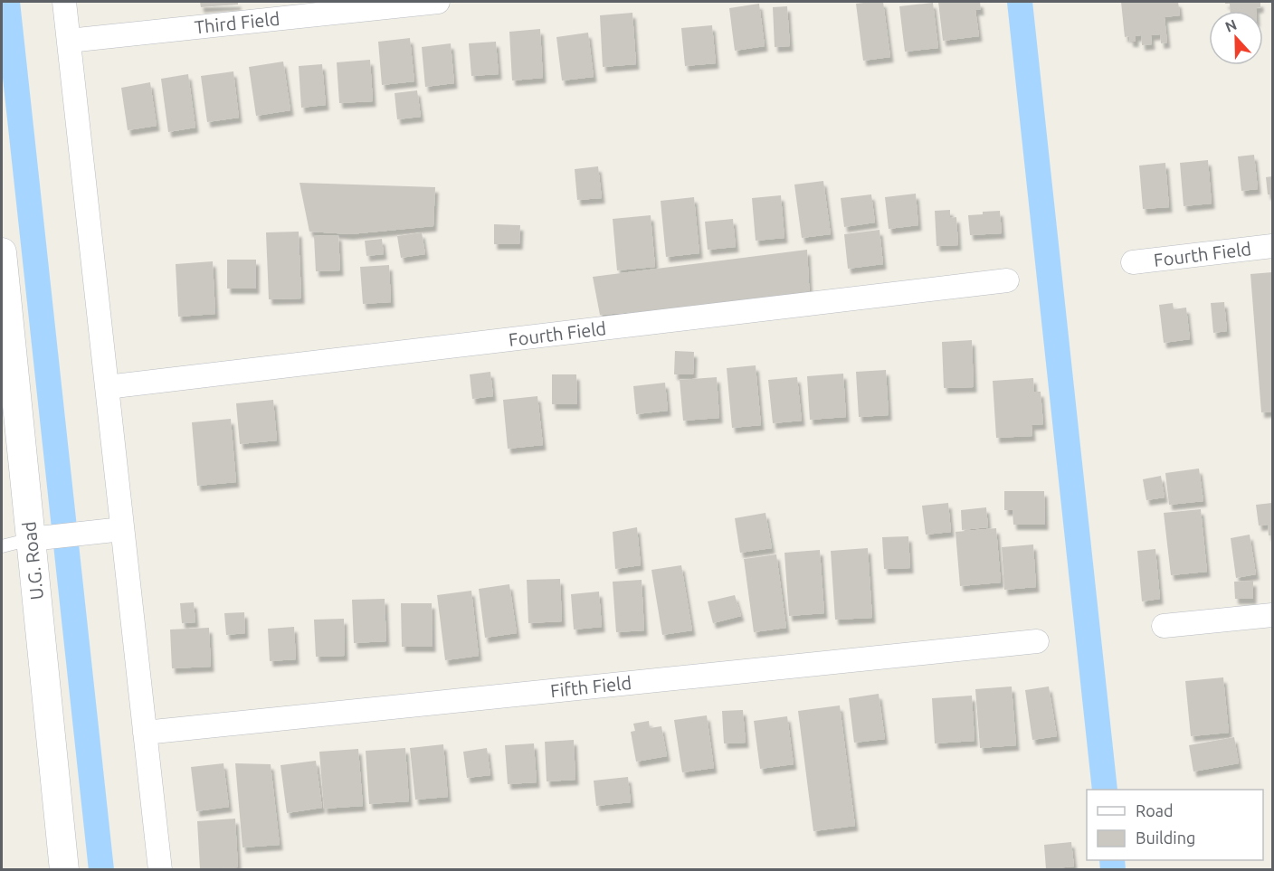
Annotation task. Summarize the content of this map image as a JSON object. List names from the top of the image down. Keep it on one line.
{"streets":{"street":["Third Field","Fourth Field","U.G. Road","Fifth Field"]},"legend":["Road","Building"],"north":"top"}
